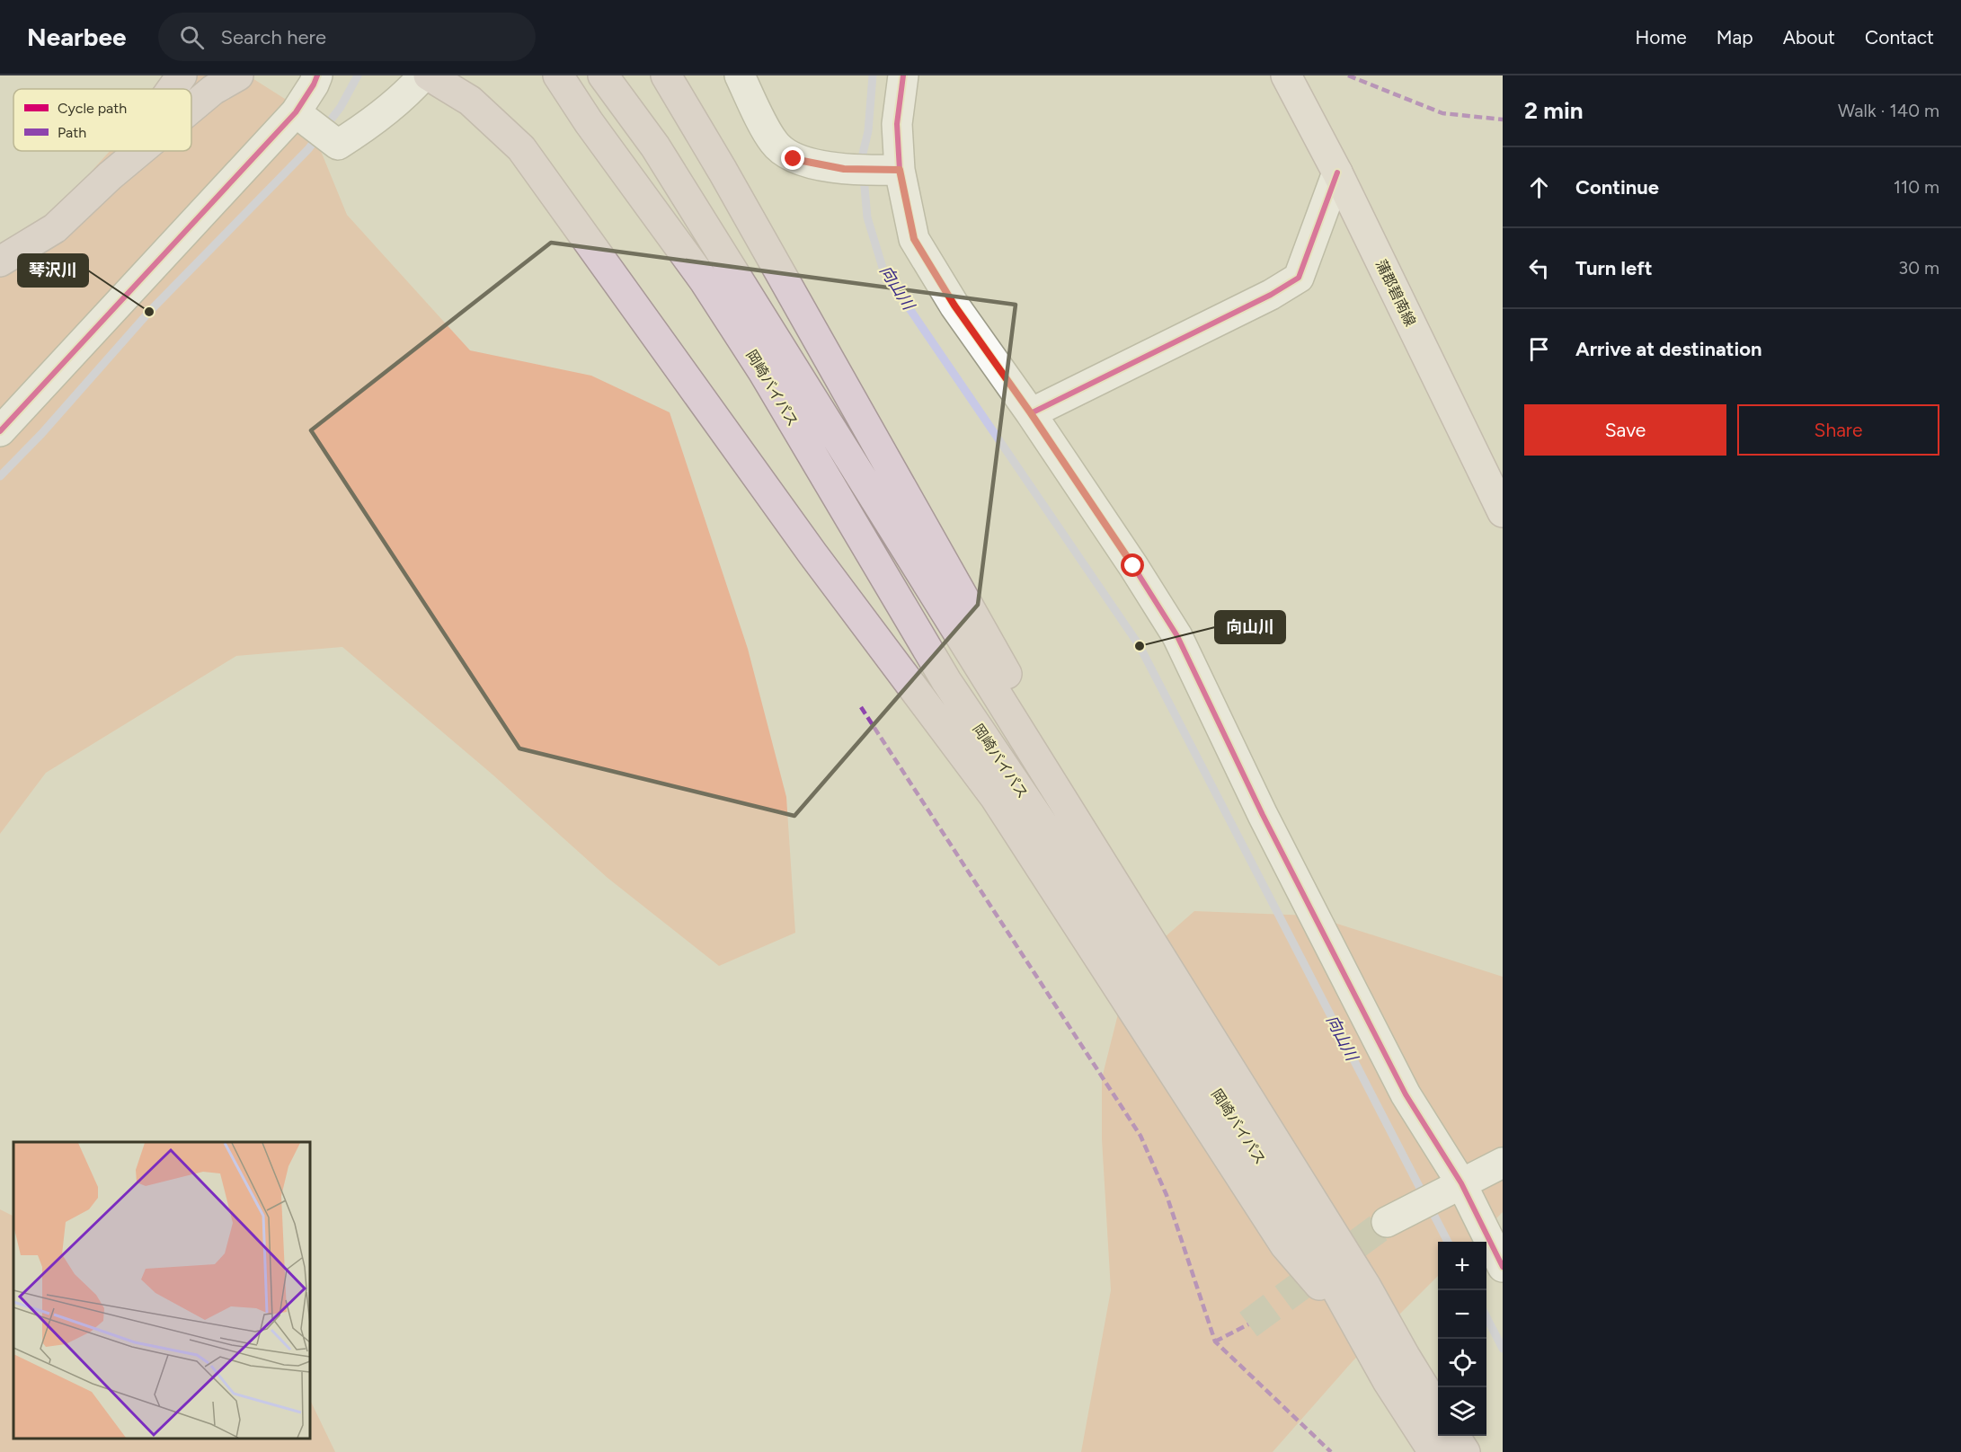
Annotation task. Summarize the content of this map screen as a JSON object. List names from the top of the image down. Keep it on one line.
{"streets":{"highway":["岡崎バイパス"],"main road":["蒲郡碧南線"]},"water":["向山川"],"places":["琴沢川","向山川"],"legend":["Cycle path","Path"],"page":{"header":"Nearbee","search":"Search here","nav":["Home","Map","About","Contact"],"heading":["2 min","Walk · 140 m"],"list":[["Continue","110 m"],["Turn left","30 m"],"Arrive at destination"],"buttons":["Save","Share"],"map_buttons":["+","−"]}}
